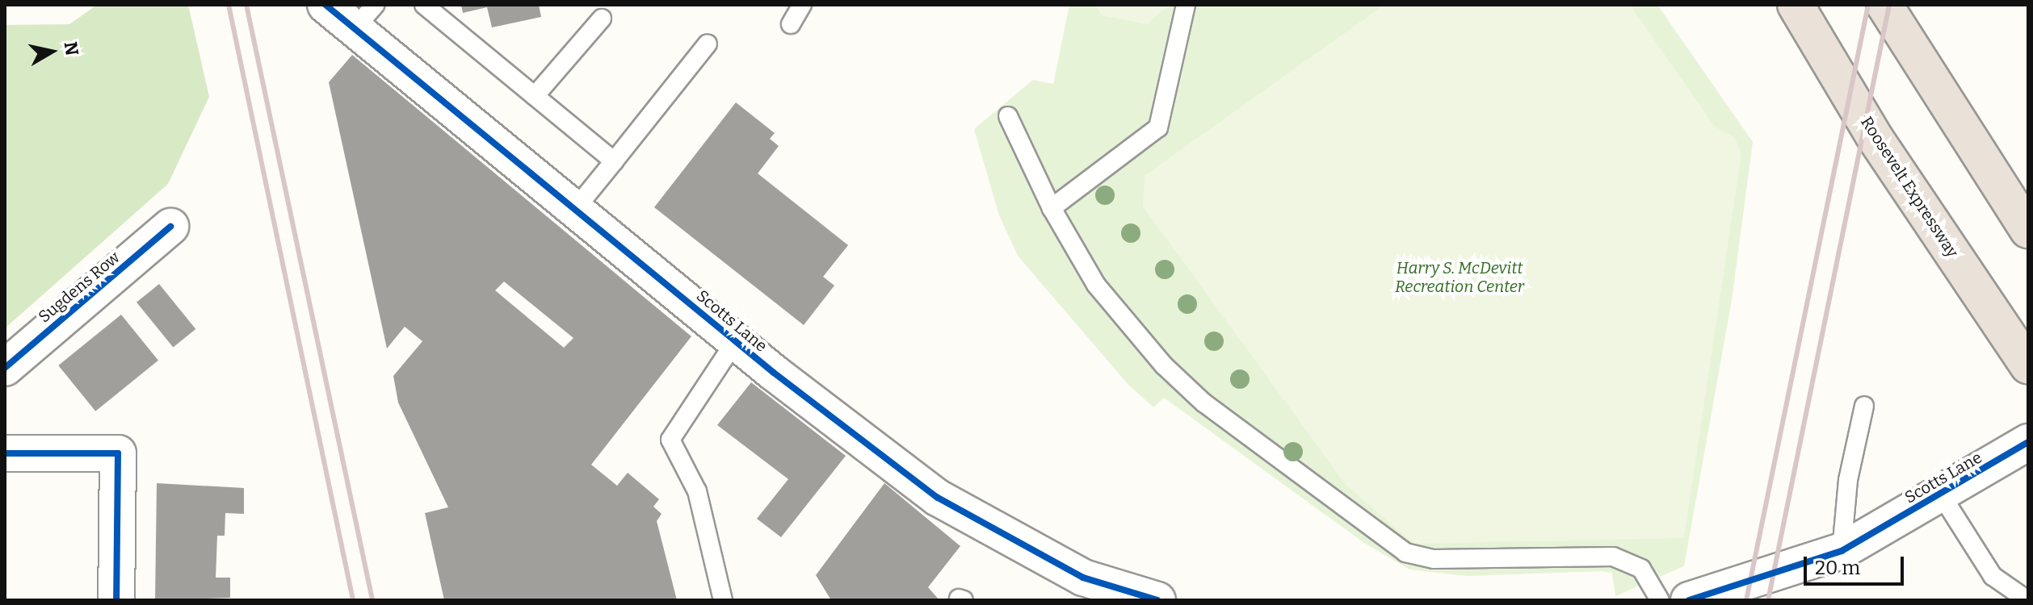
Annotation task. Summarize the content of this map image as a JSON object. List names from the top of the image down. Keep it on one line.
{"streets":{"highway":["Roosevelt Expressway"],"street":["Sugdens Row","Scotts Lane"]},"parks":["Harry S. McDevitt Recreation Center"],"scale_bar":"20 m","north":"right"}
